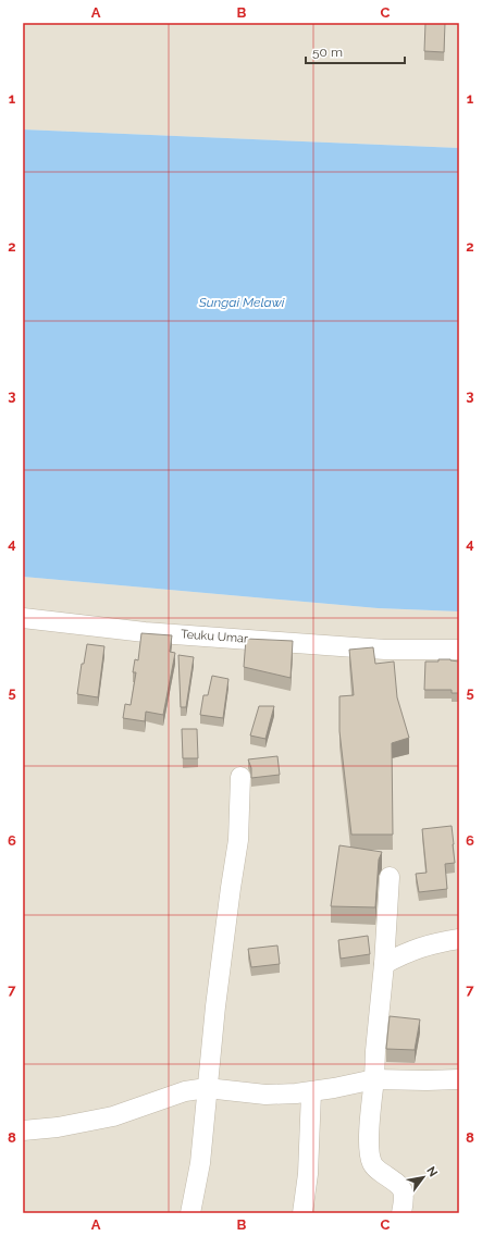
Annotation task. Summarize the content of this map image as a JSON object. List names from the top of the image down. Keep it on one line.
{"streets":{"street":["Teuku Umar"]},"water":["Sungai Melawi"],"scale_bar":"50 m","north":"top right","grid":{"columns":["A","B","C"],"rows":["1","2","3","4","5","6","7","8"]}}
